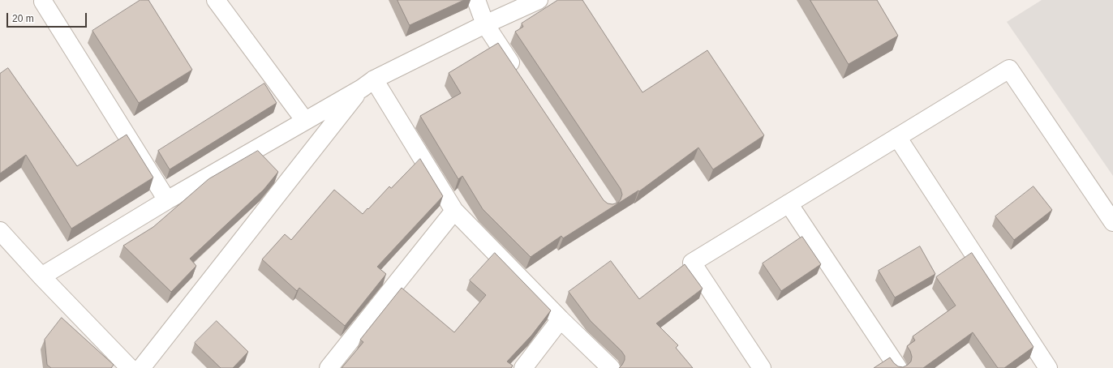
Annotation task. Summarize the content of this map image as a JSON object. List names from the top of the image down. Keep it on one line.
{"scale_bar":"20 m"}
